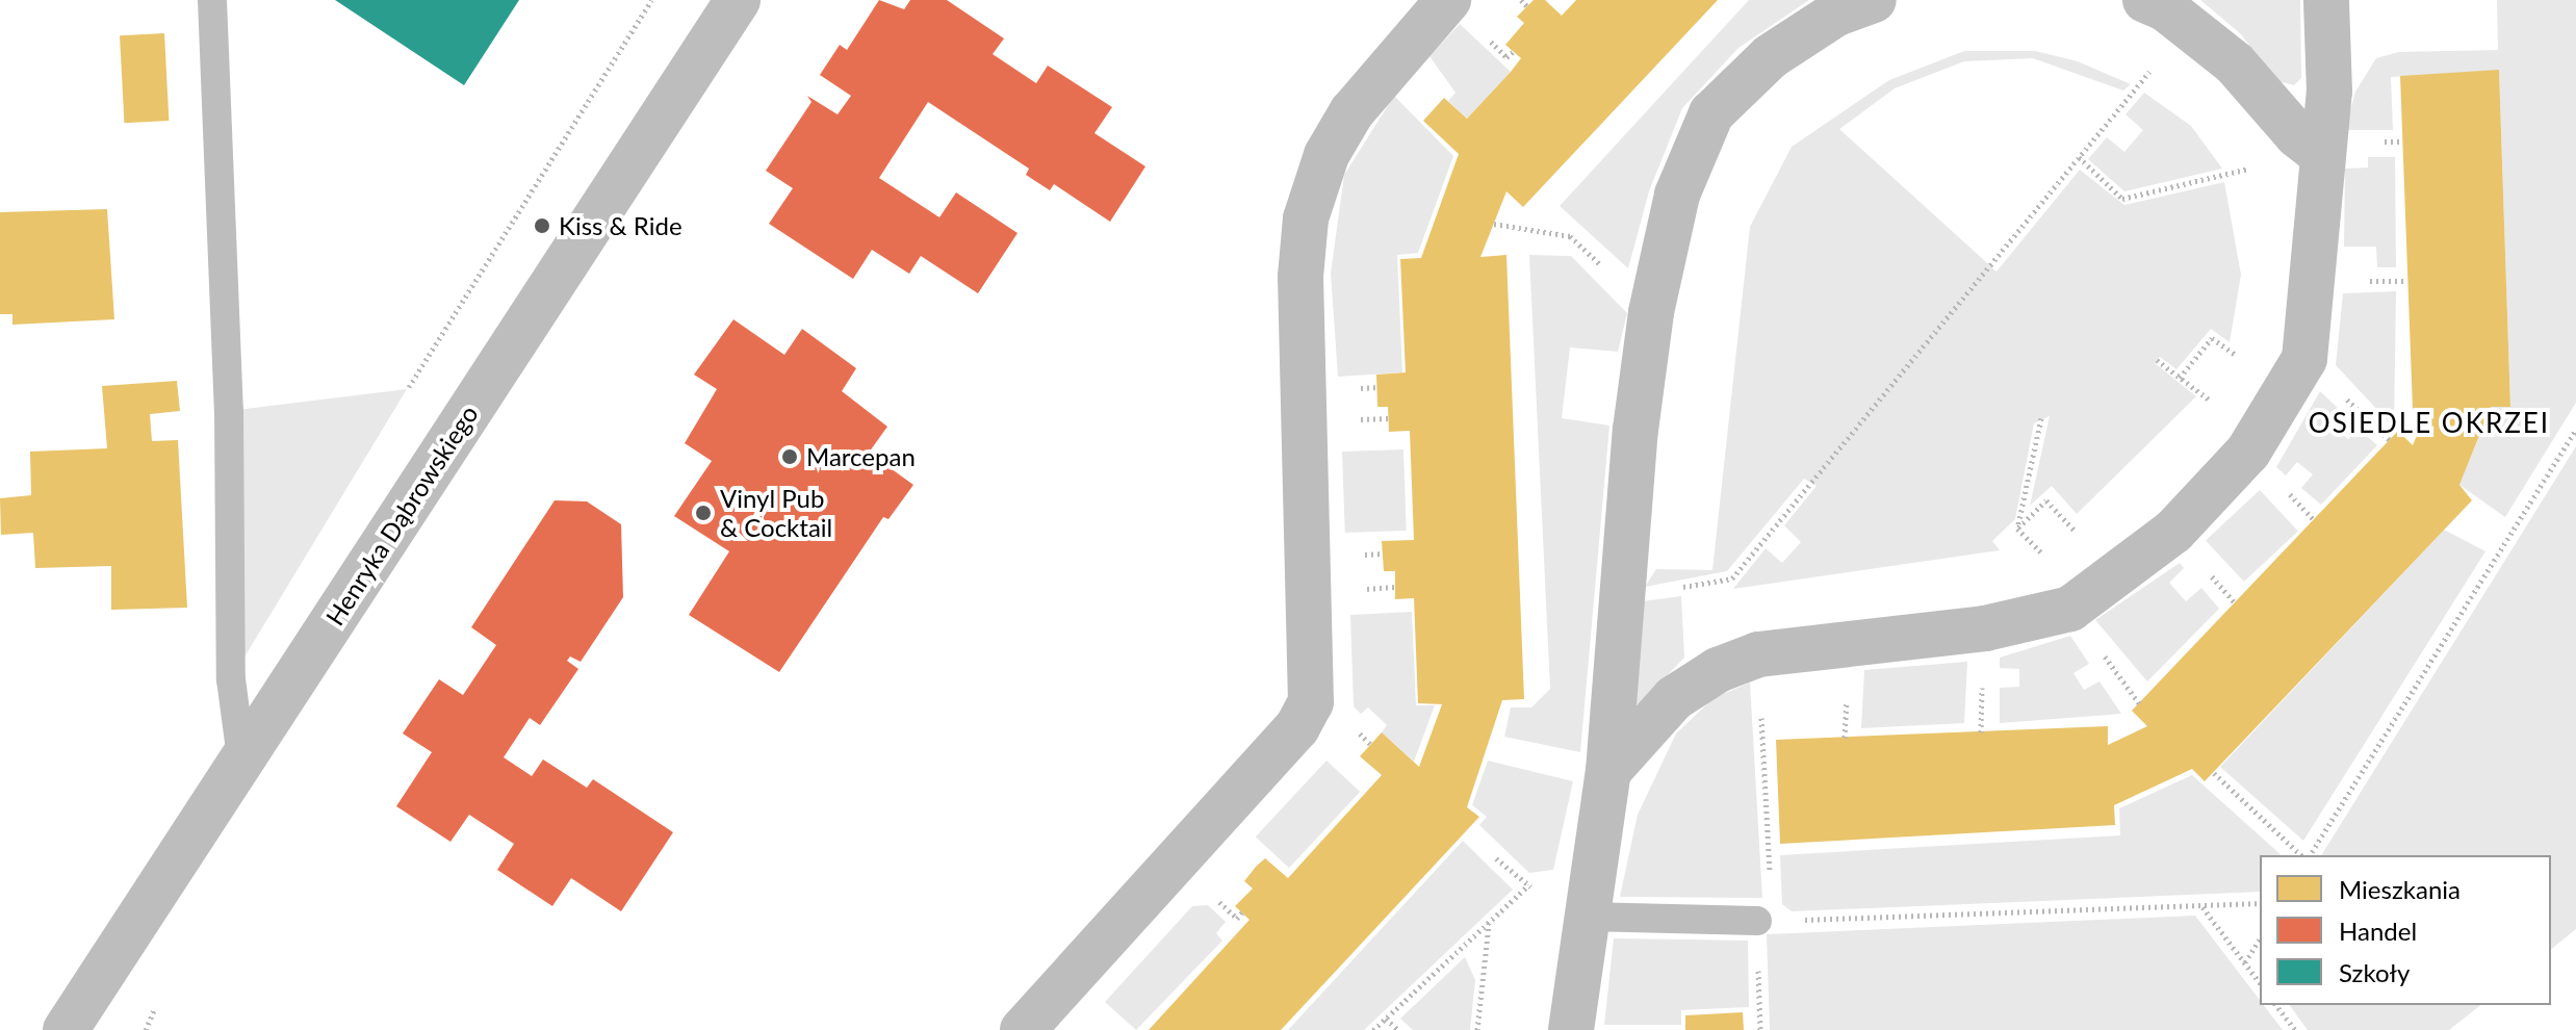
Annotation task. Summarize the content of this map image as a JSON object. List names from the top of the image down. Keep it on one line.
{"streets":{"street":["Henryka Dąbrowskiego"]},"districts":["OSIEDLE OKRZEI"],"places":["Kiss & Ride","Marcepan","Vinyl Pub & Cocktail"],"legend":["Mieszkania","Handel","Szkoły"]}
